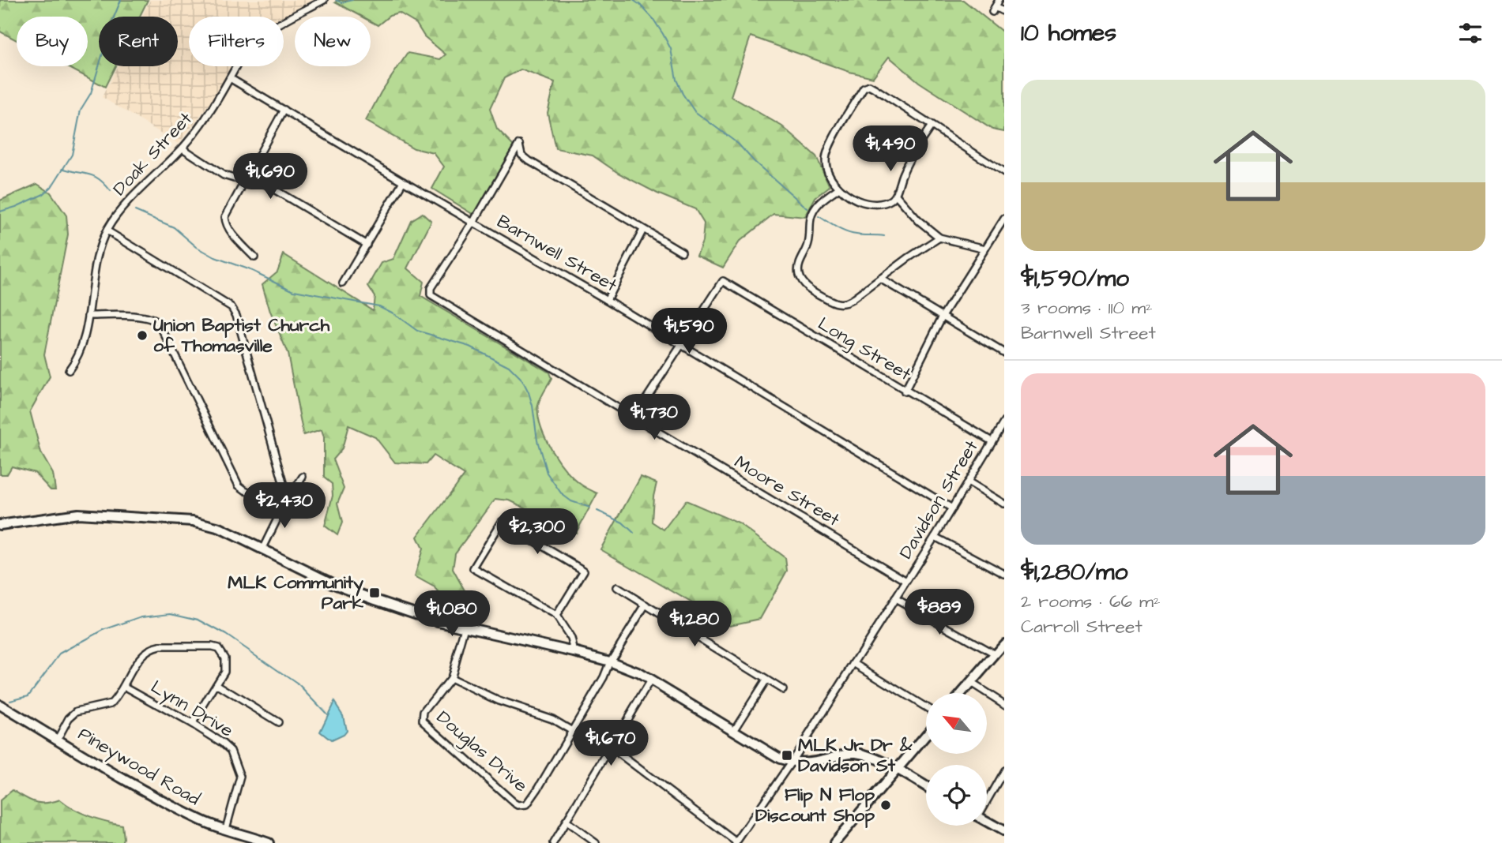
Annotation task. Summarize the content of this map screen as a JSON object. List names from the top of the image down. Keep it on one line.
{"streets":{"street":["Doak Street","Barnwell Street","Long Street","Moore Street","Davidson Street","Lynn Drive","Douglas Drive","Pineywood Road"]},"crossings":[["Doak Street","Barnwell Street"],["Barnwell Street","Long Street"],["Barnwell Street","Moore Street"],["Barnwell Street","Davidson Street"],["Long Street","Davidson Street"],["Moore Street","Davidson Street"],["Lynn Drive","Pineywood Road"]],"places":{"other":["Union Baptist Church of Thomasville","Flip N Flop Discount Shop"],"transit":["MLK Community Park","MLK Jr Dr & Davidson St"]},"north":"top left","page":{"heading":"10 homes","chip":["Buy","Rent","Filters","New"],"list":[{"name":"$1,590/mo","note":"3 rooms · 110 m² · Barnwell Street"},{"name":"$1,280/mo","note":"2 rooms · 66 m² · Carroll Street"}],"price":["$1,490","$1,690","$1,590","$1,730","$2,430","$2,300","$889","$1,080","$1,280","$1,670"]}}
